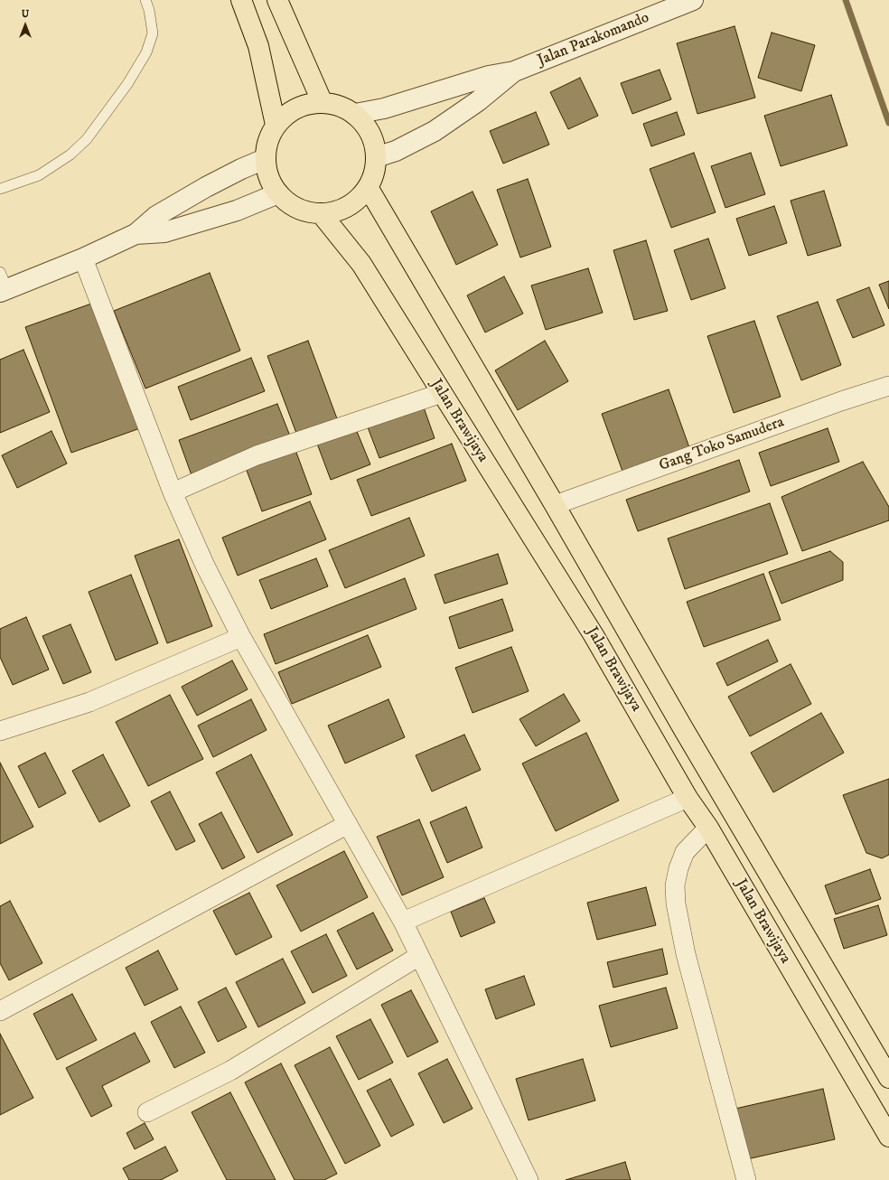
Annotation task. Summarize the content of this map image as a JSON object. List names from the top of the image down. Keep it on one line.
{"streets":{"highway":["Jalan Brawijaya"],"street":["Jalan Parakomando","Gang Toko Samudera"]},"crossings":[["Jalan Parakomando","Jalan Brawijaya"],["Jalan Brawijaya","Gang Toko Samudera"]],"north":"top"}
